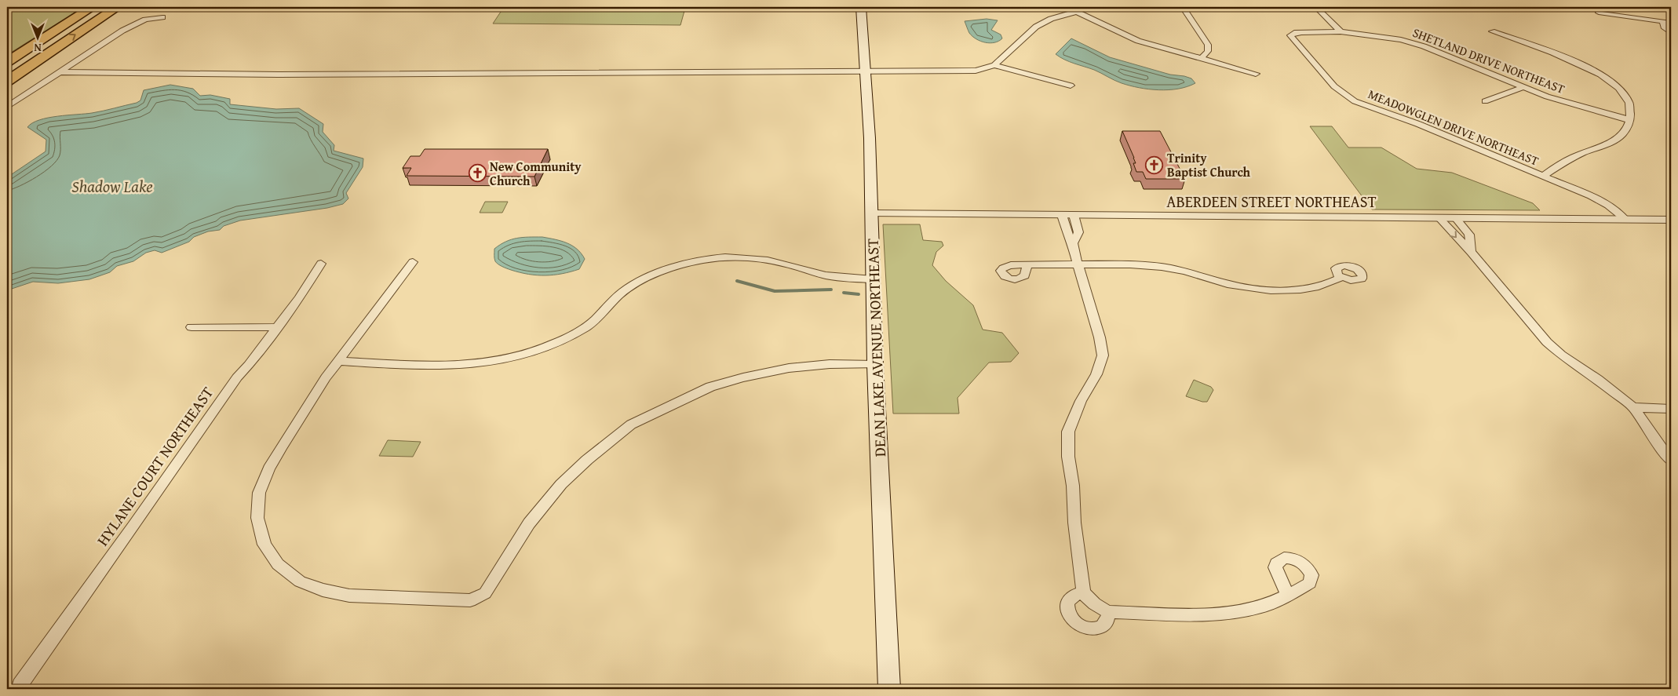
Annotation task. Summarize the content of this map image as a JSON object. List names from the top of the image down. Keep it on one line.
{"streets":{"main road":["DEAN LAKE AVENUE NORTHEAST"],"street":["SHETLAND DRIVE NORTHEAST","MEADOWGLEN DRIVE NORTHEAST","ABERDEEN STREET NORTHEAST","HYLANE COURT NORTHEAST"]},"crossings":[["SHETLAND DRIVE NORTHEAST","MEADOWGLEN DRIVE NORTHEAST"],["MEADOWGLEN DRIVE NORTHEAST","ABERDEEN STREET NORTHEAST"],["ABERDEEN STREET NORTHEAST","DEAN LAKE AVENUE NORTHEAST"]],"water":["Shadow Lake"],"places":{"church":["Trinity Baptist Church","New Community Church"]},"north":"bottom"}
